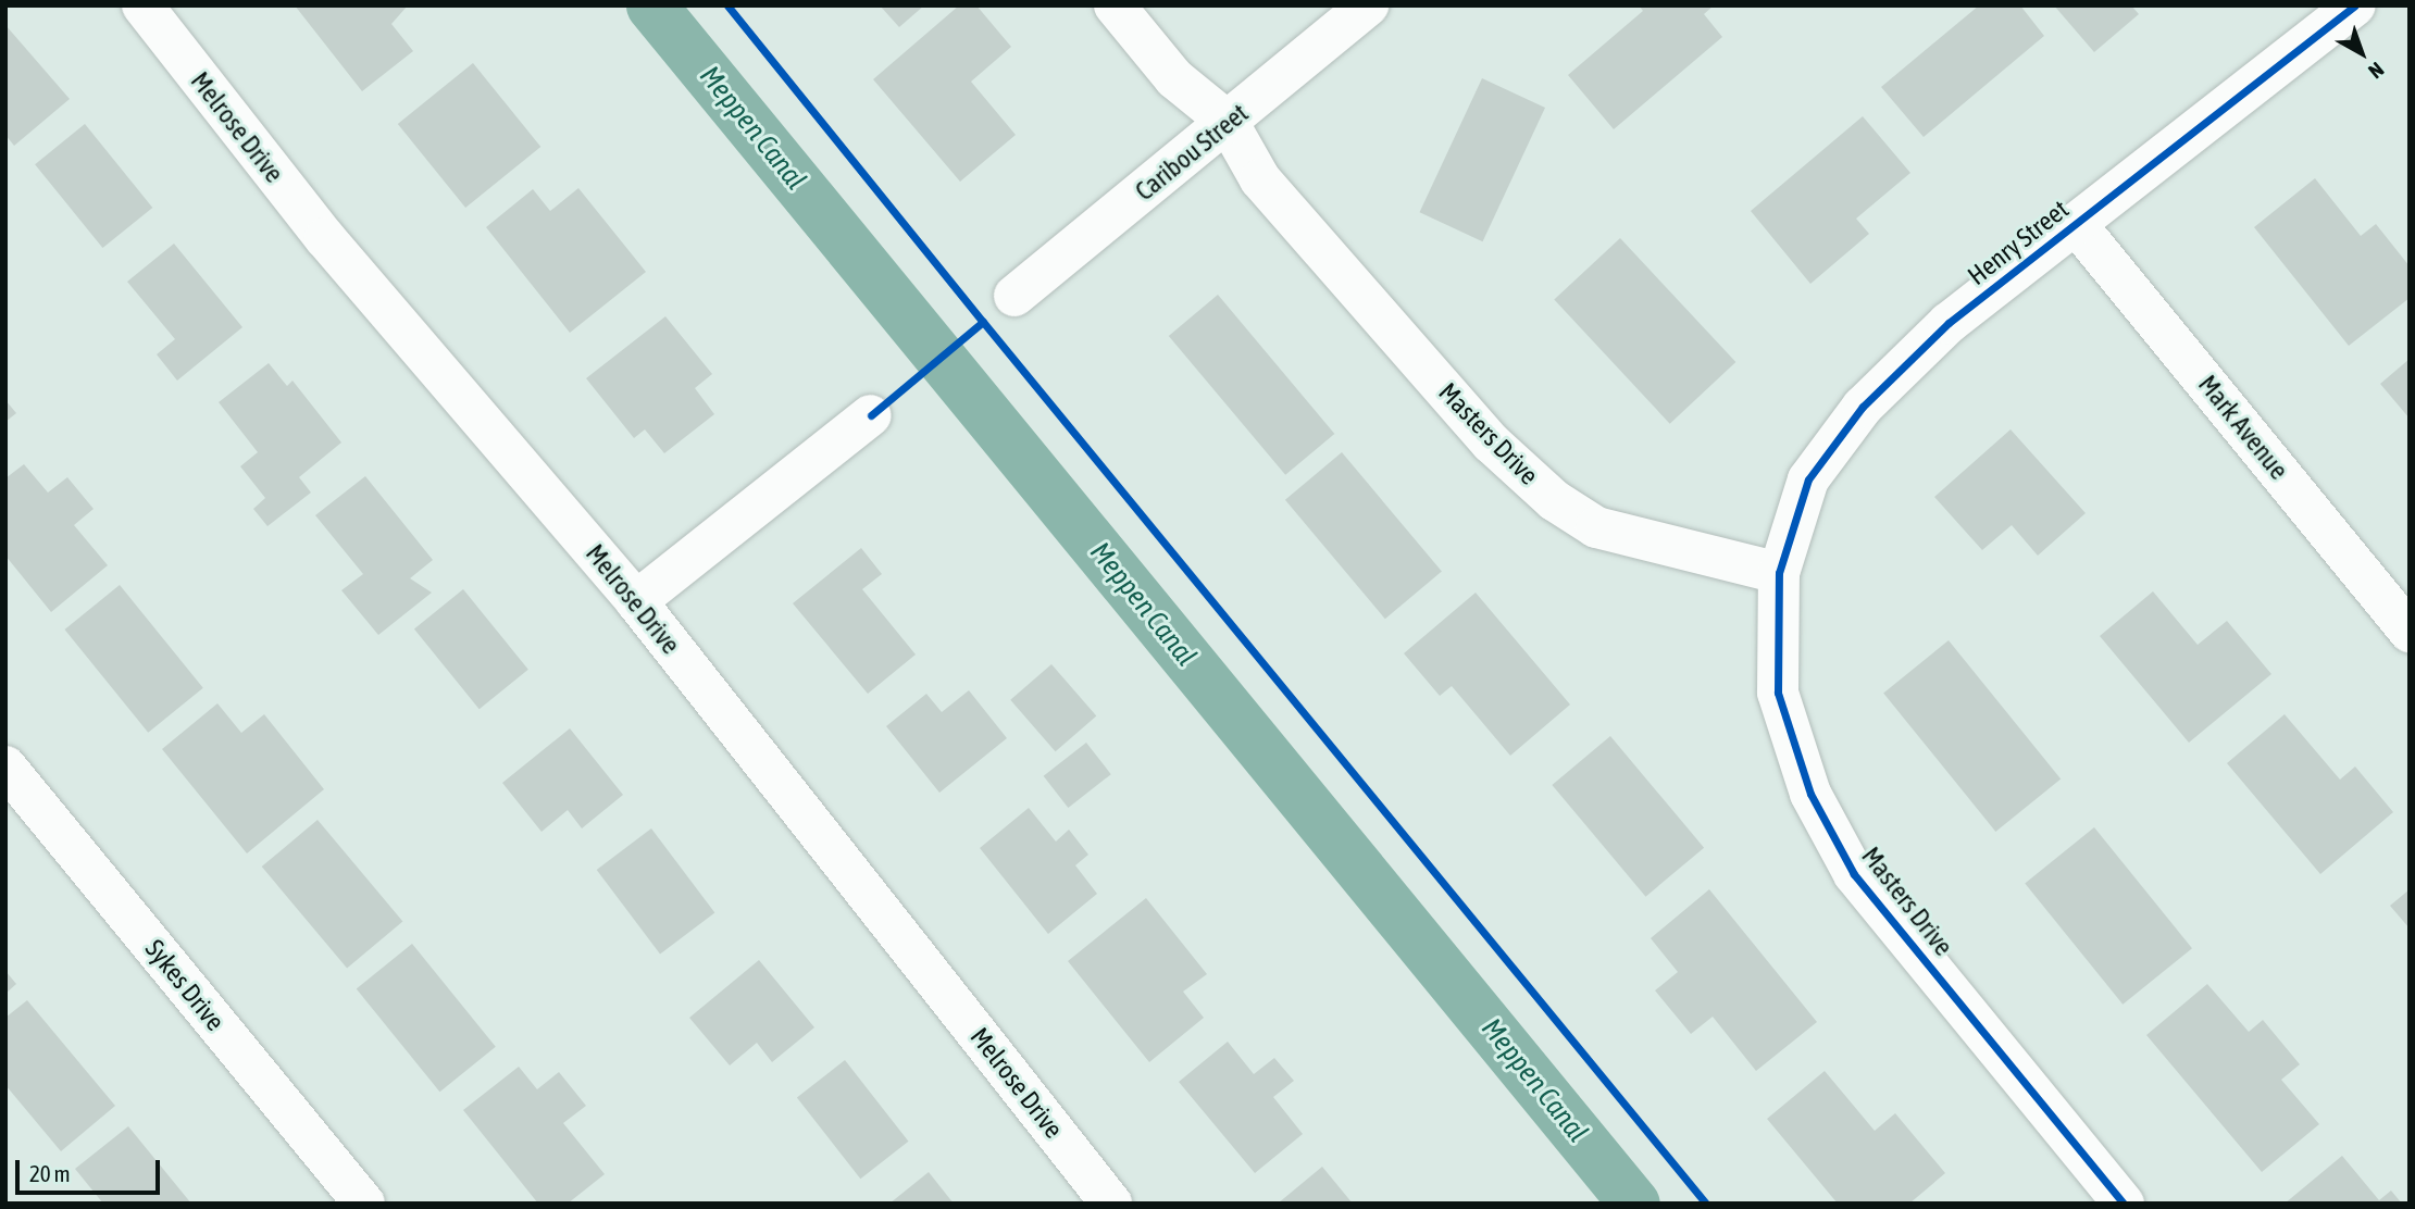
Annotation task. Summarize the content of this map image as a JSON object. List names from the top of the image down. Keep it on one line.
{"streets":{"street":["Melrose Drive","Caribou Street","Henry Street","Mark Avenue","Masters Drive","Sykes Drive"]},"crossings":[["Caribou Street","Masters Drive"],["Henry Street","Mark Avenue"],["Henry Street","Masters Drive"]],"water":["Meppen Canal"],"scale_bar":"20 m","north":"bottom right"}
